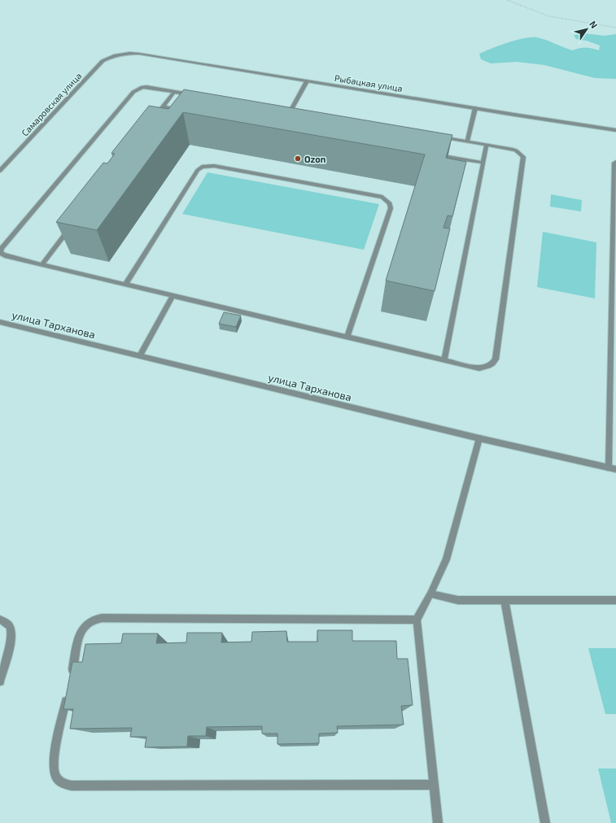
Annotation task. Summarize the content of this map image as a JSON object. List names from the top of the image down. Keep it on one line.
{"streets":{"street":["Рыбацкая улица","Самаровская улица","улица Тарханова"]},"crossings":[["Рыбацкая улица","Самаровская улица"]],"places":["Ozon"],"north":"top right"}
